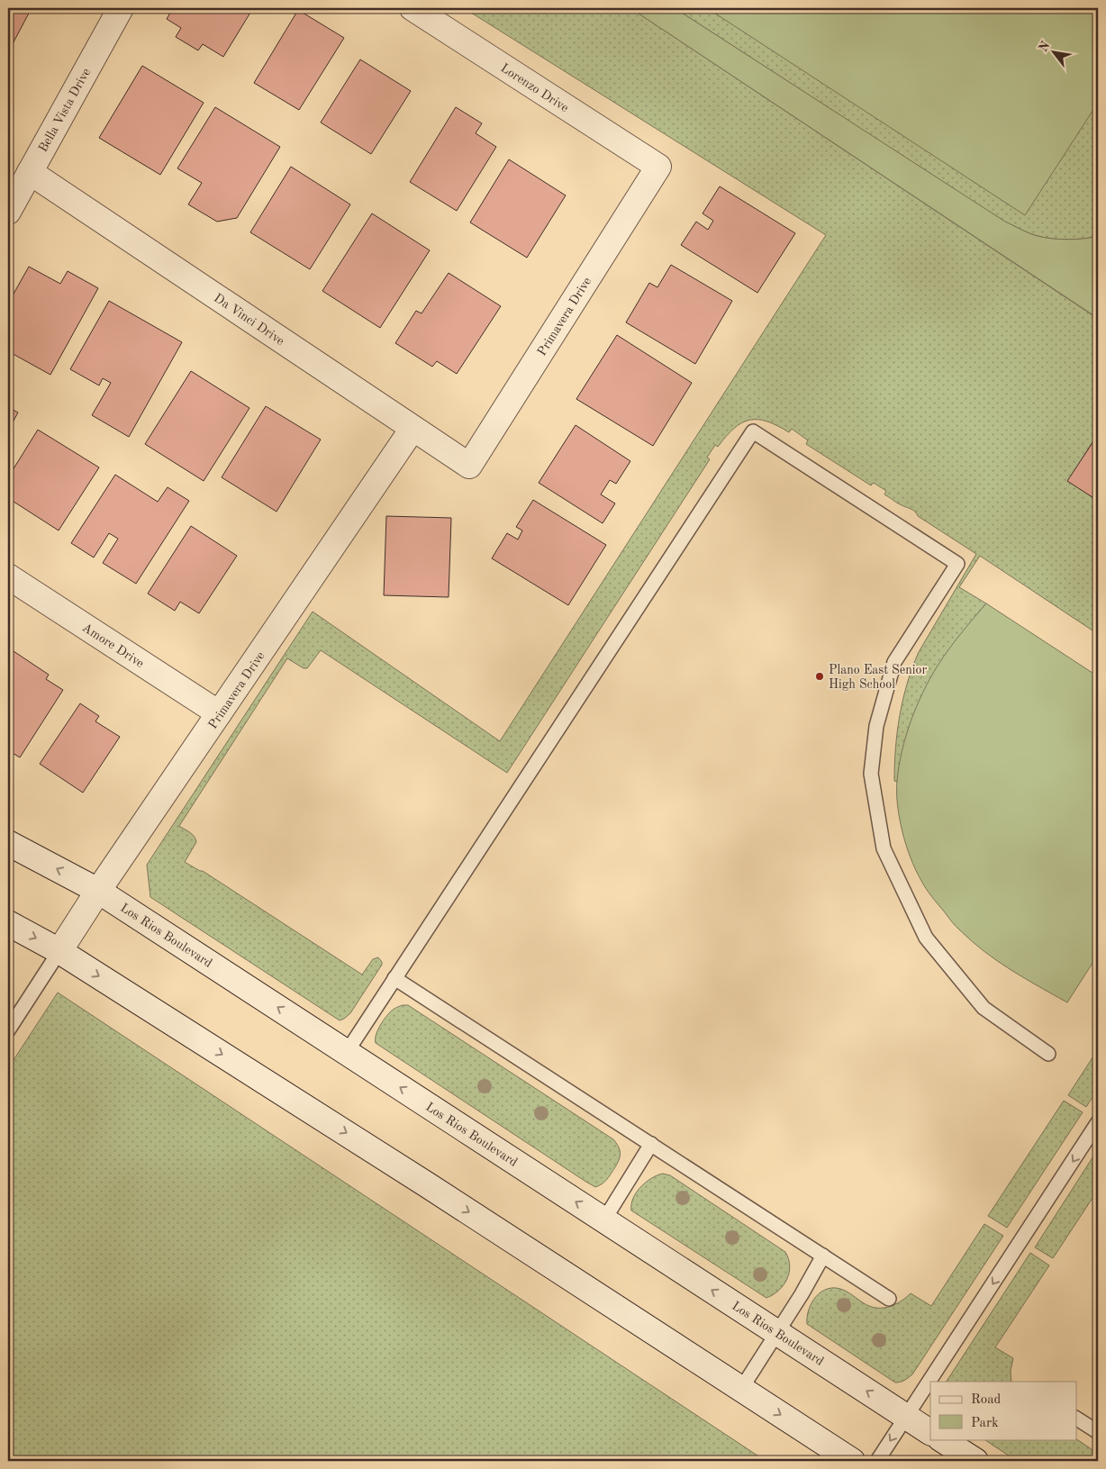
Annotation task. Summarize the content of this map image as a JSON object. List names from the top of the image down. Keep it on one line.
{"streets":{"street":["Lorenzo Drive","Bella Vista Drive","Primavera Drive","Da Vinci Drive","Amore Drive","Los Rios Boulevard"]},"crossings":[["Lorenzo Drive","Primavera Drive"],["Bella Vista Drive","Da Vinci Drive"],["Primavera Drive","Da Vinci Drive"],["Primavera Drive","Amore Drive"],["Primavera Drive","Los Rios Boulevard"]],"places":["Plano East Senior High School"],"legend":["Road","Park"],"north":"top left"}
